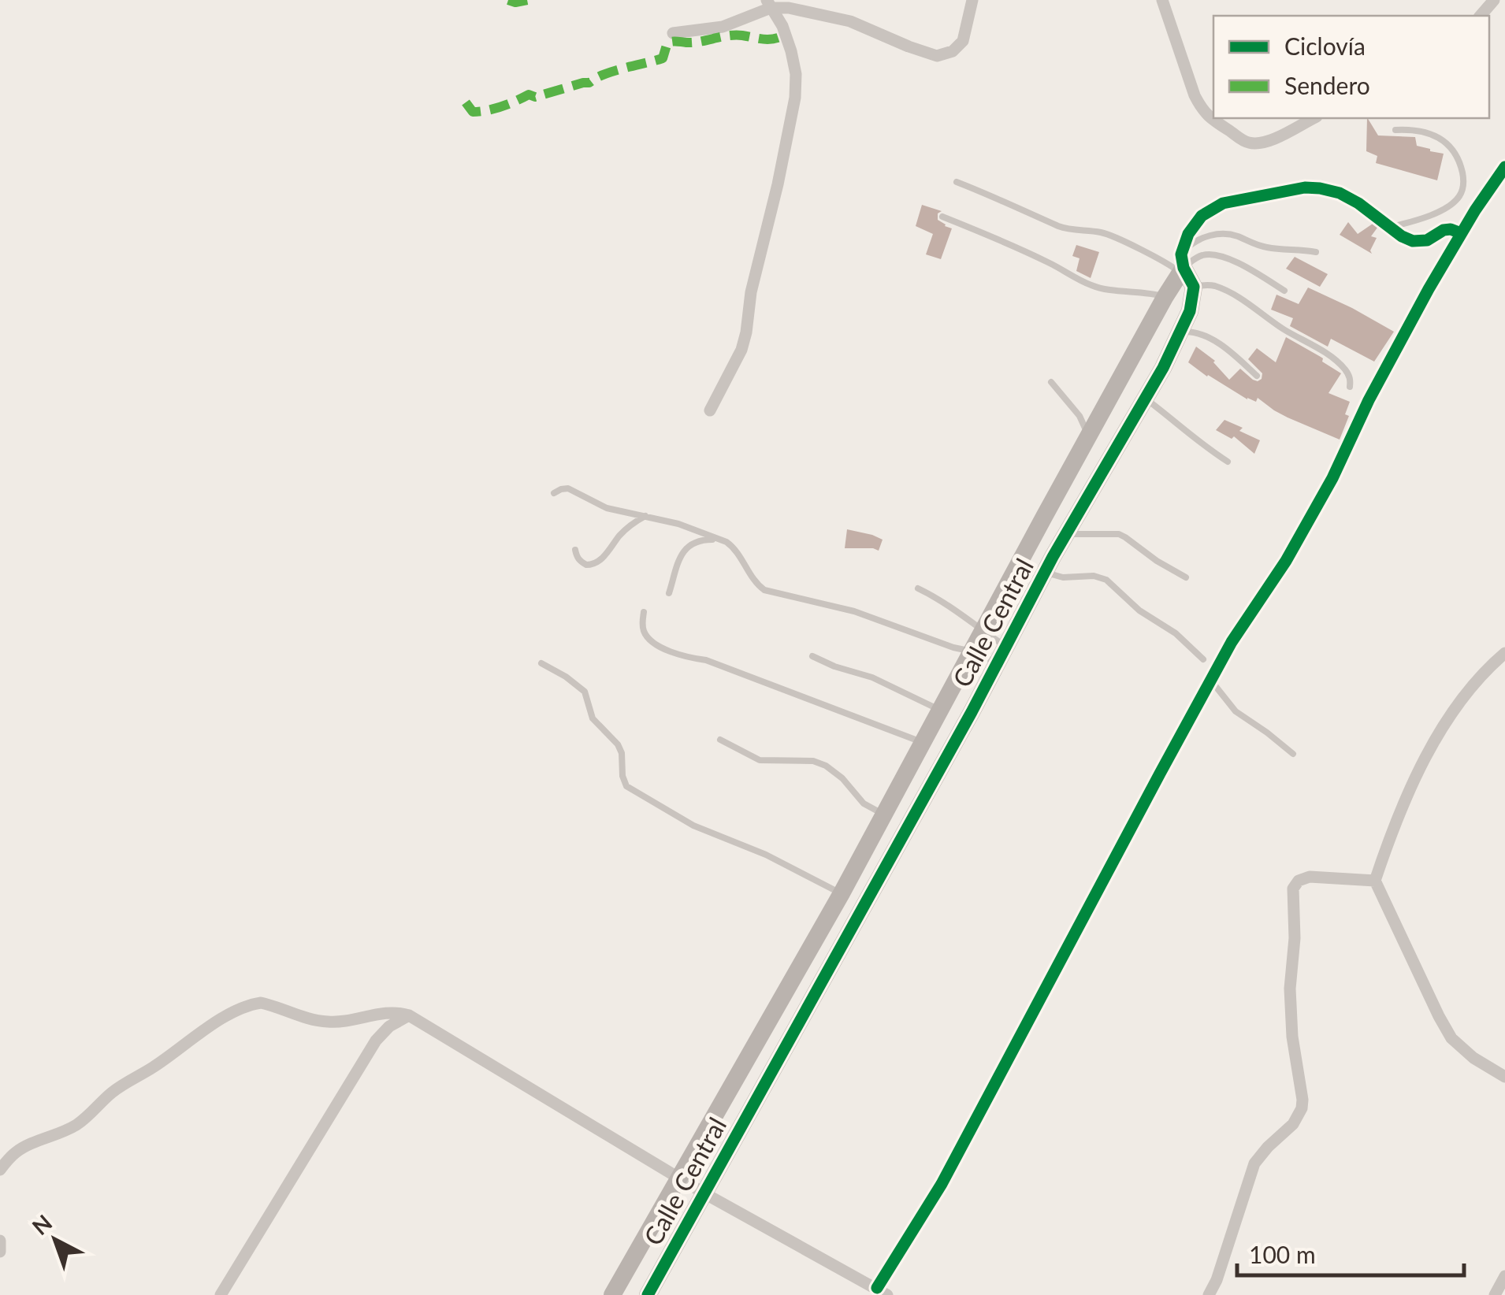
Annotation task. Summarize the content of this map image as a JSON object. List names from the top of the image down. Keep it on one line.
{"streets":{"street":["Calle Central"]},"legend":["Ciclovía","Sendero"],"scale_bar":"100 m","north":"top left"}
